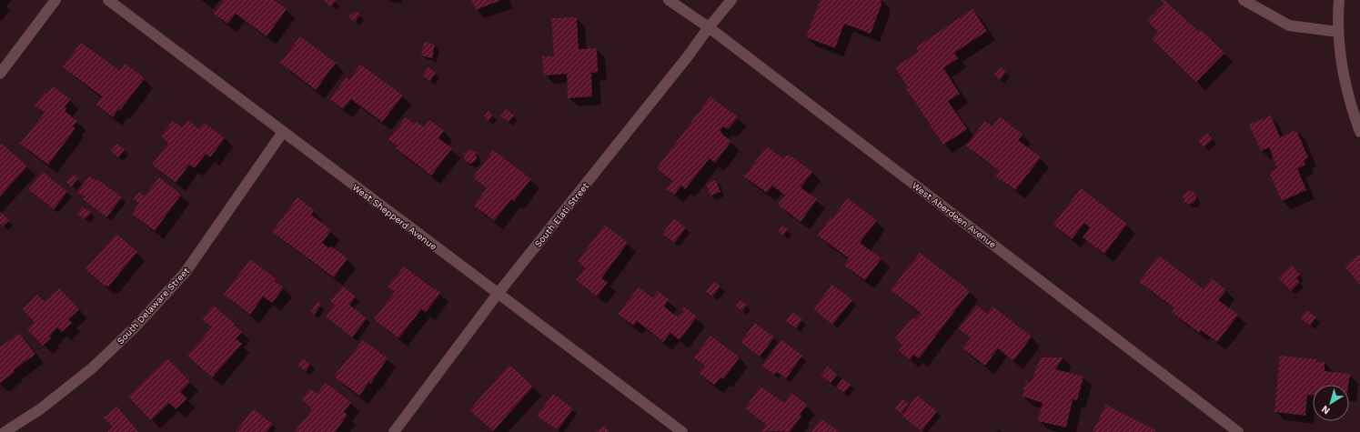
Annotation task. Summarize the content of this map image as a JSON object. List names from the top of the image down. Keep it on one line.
{"streets":{"street":["South Elati Street","West Aberdeen Avenue","West Shepperd Avenue","South Delaware Street"]},"crossings":[["South Elati Street","West Aberdeen Avenue"],["South Elati Street","West Shepperd Avenue"],["West Shepperd Avenue","South Delaware Street"]],"north":"bottom left"}
